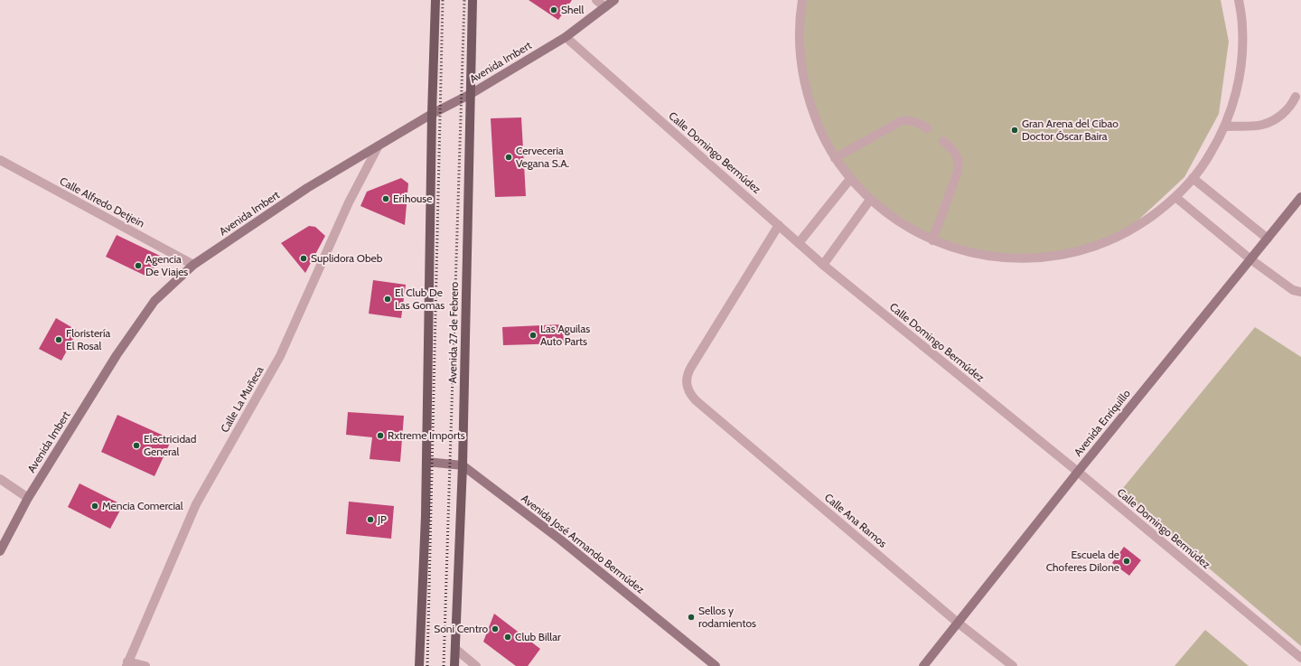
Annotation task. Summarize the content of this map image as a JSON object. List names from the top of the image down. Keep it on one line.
{"streets":{"main road":["Avenida 27 de Febrero"],"street":["Avenida Imbert","Calle Domingo Bermúdez","Calle Alfredo Detjein","Calle La Muñeca","Avenida Enriquillo","Calle Ana Ramos","Avenida José Armando Bermúdez"]},"crossings":[["Avenida Imbert","Calle Domingo Bermúdez"],["Avenida Imbert","Calle Alfredo Detjein"],["Avenida Imbert","Avenida 27 de Febrero"],["Avenida Imbert","Calle La Muñeca"],["Calle Domingo Bermúdez","Avenida Enriquillo"],["Calle Domingo Bermúdez","Calle Ana Ramos"],["Avenida 27 de Febrero","Avenida José Armando Bermúdez"],["Avenida Enriquillo","Calle Ana Ramos"]],"places":["Shell","Gran Arena del Cibao Doctor Óscar Baira","Cerveceria Vegana S.A.","Erihouse","Suplidora Obeb","Agencia De Viajes","El Club De Las Gomas","Las Aguilas Auto Parts","Floristería El Rosal","Rxtreme Imports","Electricidad General","Mencia Comercial","JP","Escuela de Choferes Dilone","Sellos y rodamientos","Soni Centro","Club Billar"]}
